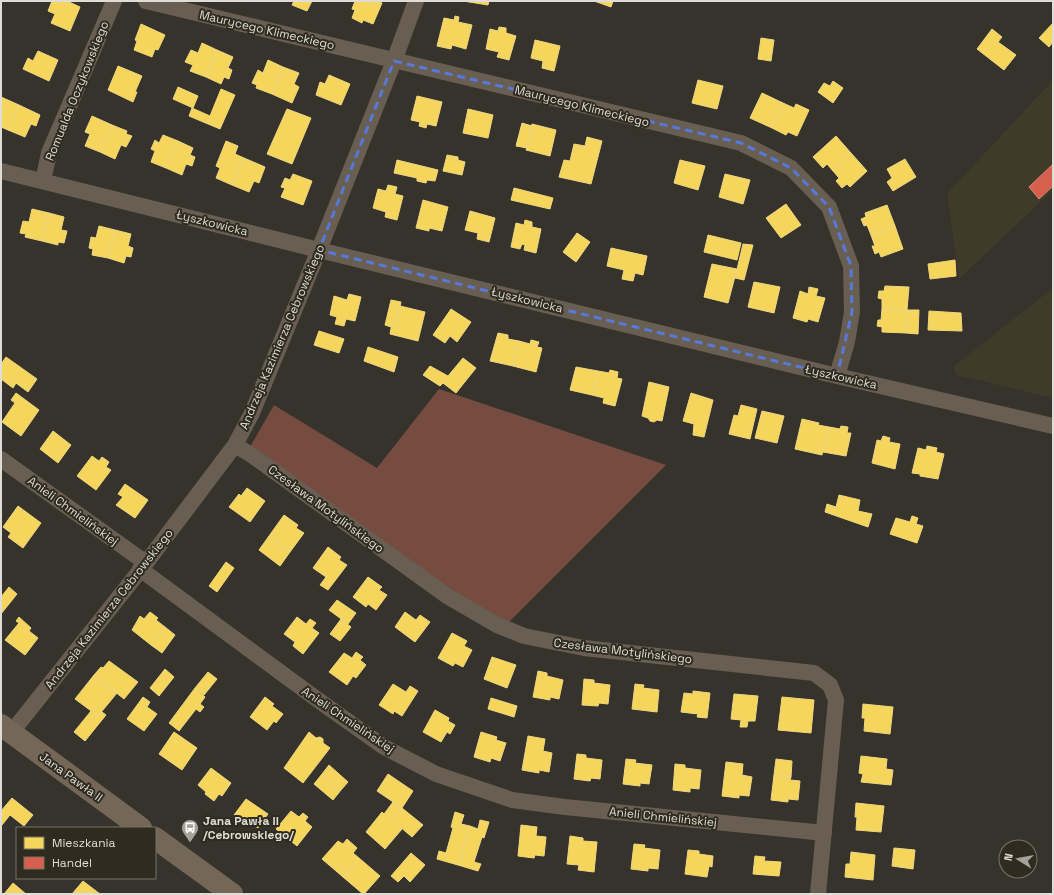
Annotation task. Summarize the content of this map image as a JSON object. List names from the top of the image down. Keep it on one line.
{"streets":{"street":["Maurycego Klimeckiego","Romualda Oczykowskiego","Łyszkowicka","Andrzeja Kazimierza Cebrowskiego","Czesława Motylińskiego","Anieli Chmielińskiej","Jana Pawła II"]},"crossings":[["Maurycego Klimeckiego","Łyszkowicka"],["Maurycego Klimeckiego","Andrzeja Kazimierza Cebrowskiego"],["Romualda Oczykowskiego","Łyszkowicka"],["Łyszkowicka","Andrzeja Kazimierza Cebrowskiego"],["Andrzeja Kazimierza Cebrowskiego","Czesława Motylińskiego"],["Andrzeja Kazimierza Cebrowskiego","Anieli Chmielińskiej"],["Andrzeja Kazimierza Cebrowskiego","Jana Pawła II"],["Czesława Motylińskiego","Anieli Chmielińskiej"]],"places":{"bus stop":["Jana Pawła II /Cebrowskiego/"]},"legend":["Mieszkania","Handel"],"north":"left"}
